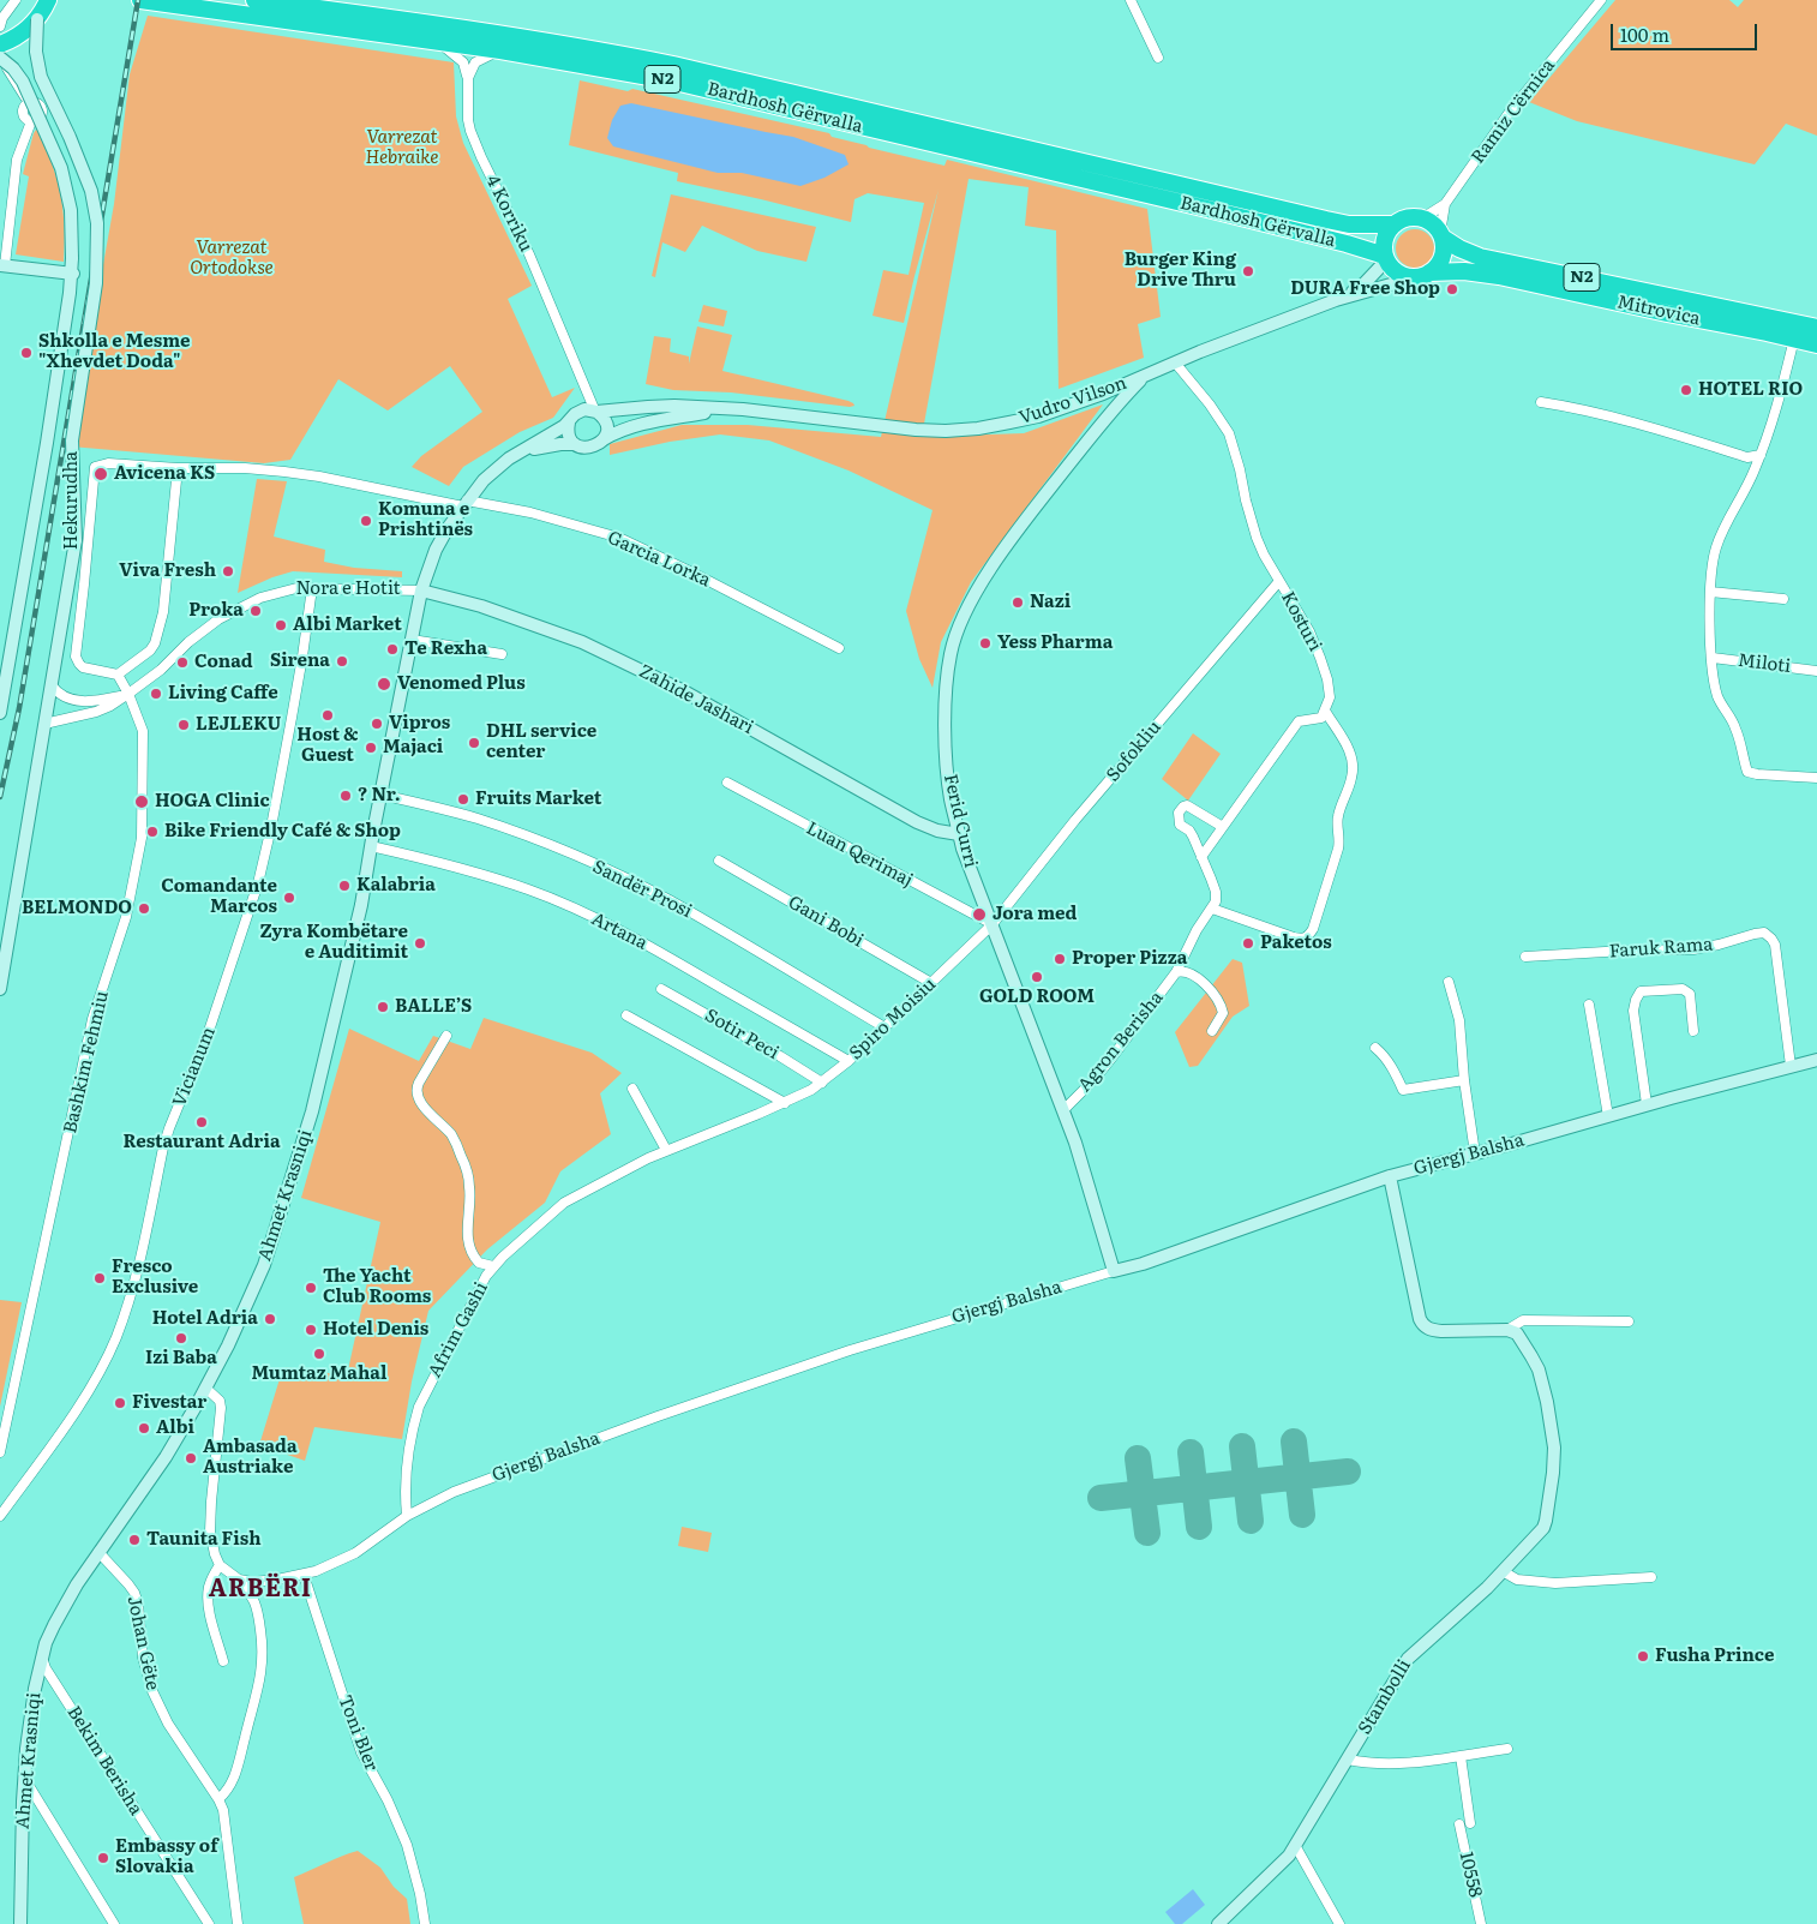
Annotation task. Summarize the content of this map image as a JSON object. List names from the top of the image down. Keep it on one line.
{"streets":{"highway":["N2","Bardhosh Gërvalla","Mitrovica"],"main road":["Vudro Vilson","Hekurudha","Zahide Jashari","Ferid Curri","Gjergj Balsha","Ahmet Krasniqi","Stambolli"],"street":["Ramiz Cërnica","4 Korriku","Garcia Lorka","Nora e Hotit","Kosturi","Miloti","Sofokliu","Luan Qerimaj","Sandër Prosi","Gani Bobi","Artana","Faruk Rama","Spiro Moisiu","Sotir Peci","Agron Berisha","Bashkim Fehmiu","Vicianum","Afrim Gashi","Johan Gëte","Toni Bler","Bekim Berisha","10558"]},"crossings":[["N2","Bardhosh Gërvalla"],["N2","Ramiz Cërnica"],["N2","Mitrovica"],["Bardhosh Gërvalla","Ramiz Cërnica"],["Bardhosh Gërvalla","Mitrovica"],["Ramiz Cërnica","Mitrovica"],["4 Korriku","Vudro Vilson"],["4 Korriku","Ahmet Krasniqi"],["Vudro Vilson","Kosturi"],["Vudro Vilson","Ferid Curri"],["Vudro Vilson","Ahmet Krasniqi"],["Hekurudha","Nora e Hotit"],["Garcia Lorka","Bashkim Fehmiu"],["Garcia Lorka","Ahmet Krasniqi"],["Nora e Hotit","Zahide Jashari"],["Nora e Hotit","Bashkim Fehmiu"],["Nora e Hotit","Vicianum"],["Nora e Hotit","Ahmet Krasniqi"],["Kosturi","Sofokliu"],["Zahide Jashari","Ferid Curri"],["Zahide Jashari","Ahmet Krasniqi"],["Sofokliu","Ferid Curri"],["Sofokliu","Luan Qerimaj"],["Sofokliu","Spiro Moisiu"],["Ferid Curri","Luan Qerimaj"],["Ferid Curri","Spiro Moisiu"],["Ferid Curri","Agron Berisha"],["Ferid Curri","Gjergj Balsha"],["Luan Qerimaj","Spiro Moisiu"],["Sandër Prosi","Spiro Moisiu"],["Sandër Prosi","Ahmet Krasniqi"],["Gani Bobi","Spiro Moisiu"],["Artana","Spiro Moisiu"],["Artana","Ahmet Krasniqi"],["Faruk Rama","Gjergj Balsha"],["Spiro Moisiu","Sotir Peci"],["Spiro Moisiu","Afrim Gashi"],["Gjergj Balsha","Afrim Gashi"],["Gjergj Balsha","Toni Bler"],["Ahmet Krasniqi","Johan Gëte"],["Ahmet Krasniqi","Bekim Berisha"]],"districts":["ARBËRI"],"parks":["Varrezat Hebraike","Varrezat Ortodokse"],"places":["Burger King Drive Thru","DURA Free Shop","Shkolla e Mesme \"Xhevdet Doda\"","HOTEL RIO","Avicena KS","Komuna e Prishtinës","Viva Fresh","Nazi","Proka","Albi Market","Yess Pharma","Te Rexha","Sirena","Conad","Venomed Plus","Living Caffe","Host & Guest","Vipros","LEJLEKU","DHL service center","Majaci","? Nr.","Fruits Market","HOGA Clinic","Bike Friendly Café & Shop","Kalabria","Comandante Marcos","BELMONDO","Jora med","Zyra Kombëtare e Auditimit","Paketos","Proper Pizza","GOLD ROOM","BALLE’S","Restaurant Adria","Fresco Exclusive","The Yacht Club Rooms","Hotel Adria","Hotel Denis","Izi Baba","Mumtaz Mahal","Fivestar","Albi","Ambasada Austriake","Taunita Fish","Fusha Prince","Embassy of Slovakia"],"scale_bar":"100 m"}
